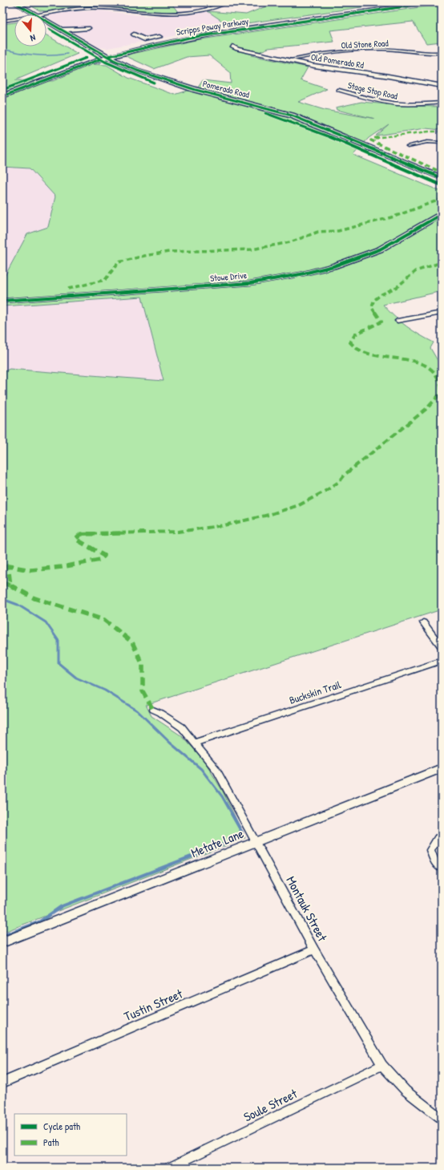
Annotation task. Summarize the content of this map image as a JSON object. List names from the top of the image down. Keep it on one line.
{"streets":{"main road":["Scripps Poway Parkway","Pomerado Road","Stowe Drive"],"street":["Old Stone Road","Old Pomerado Rd","Stage Stop Road","Buckskin Trail","Metate Lane","Montauk Street","Tustin Street","Soule Street"]},"crossings":[["Scripps Poway Parkway","Pomerado Road"],["Old Stone Road","Old Pomerado Rd"],["Buckskin Trail","Montauk Street"],["Metate Lane","Montauk Street"],["Montauk Street","Tustin Street"],["Montauk Street","Soule Street"]],"legend":["Cycle path","Path"],"north":"bottom"}
